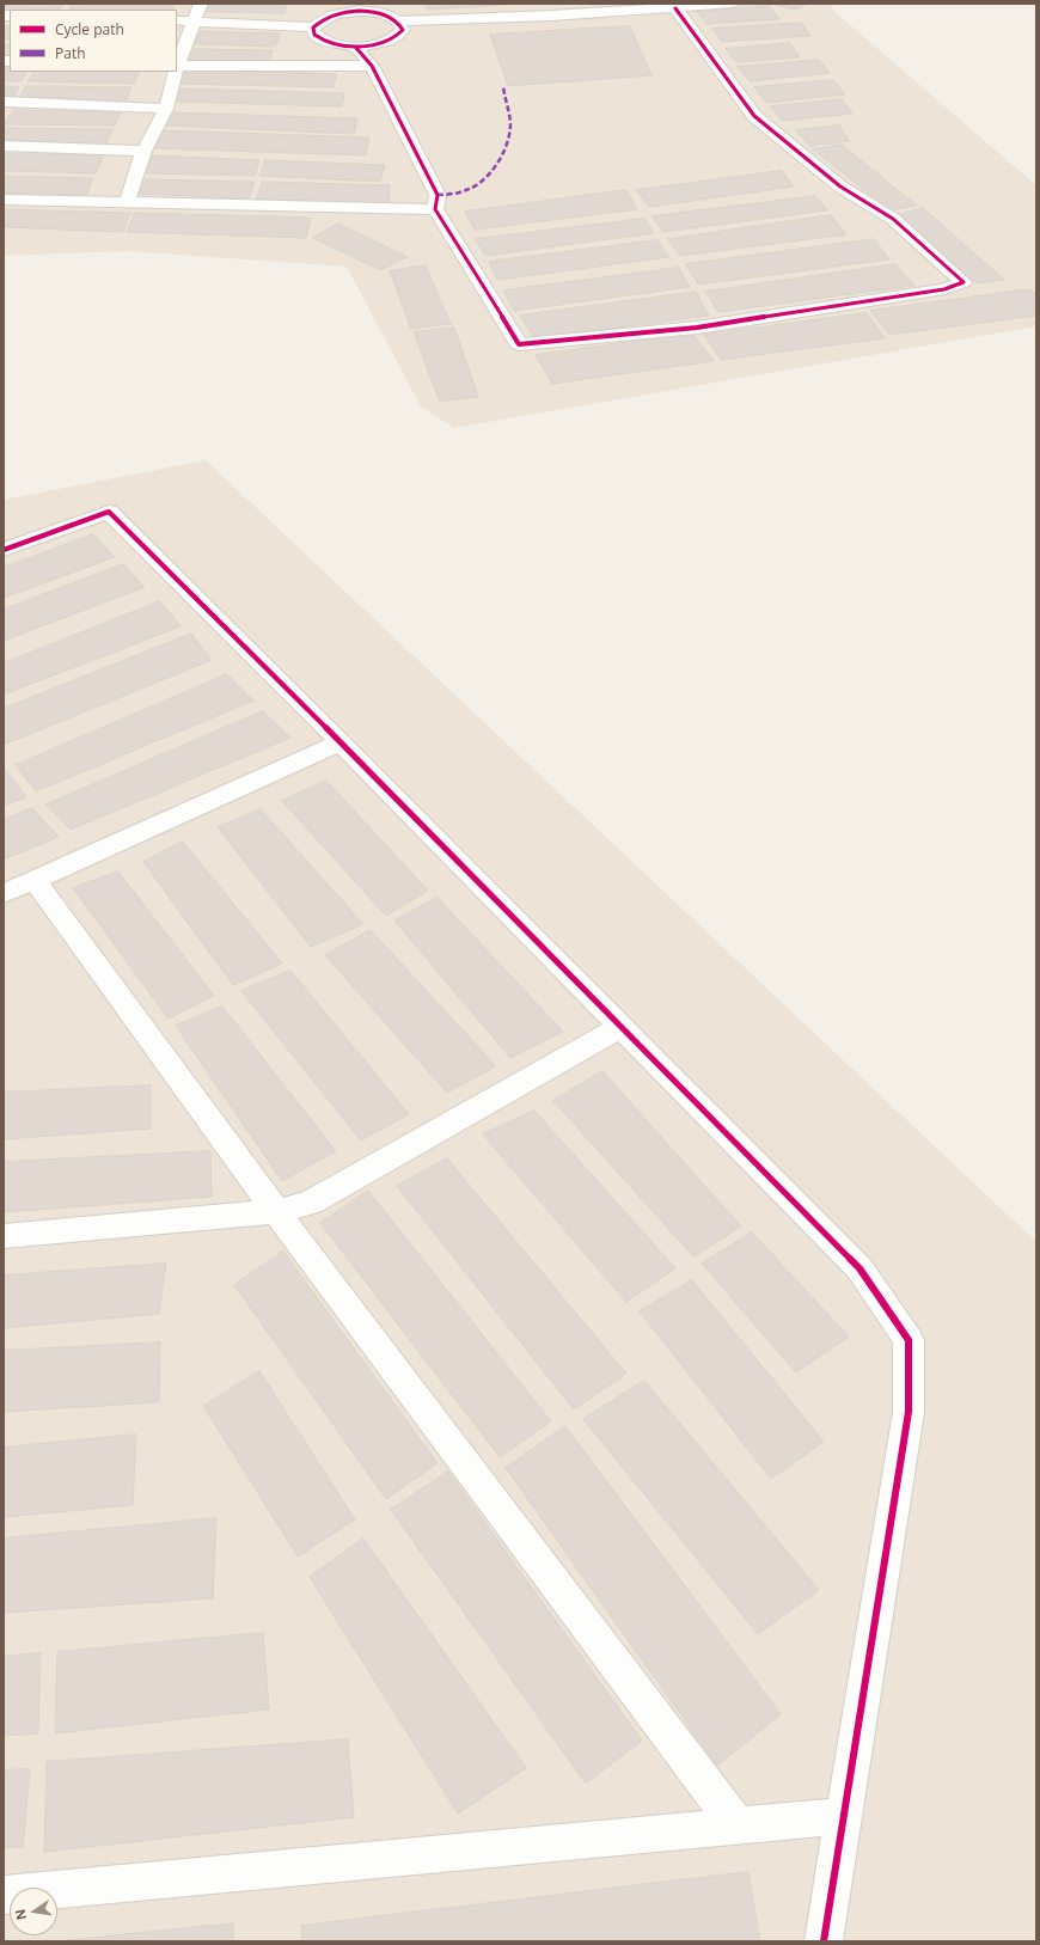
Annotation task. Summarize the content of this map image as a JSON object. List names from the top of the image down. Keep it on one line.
{"legend":["Cycle path","Path"],"north":"left"}
